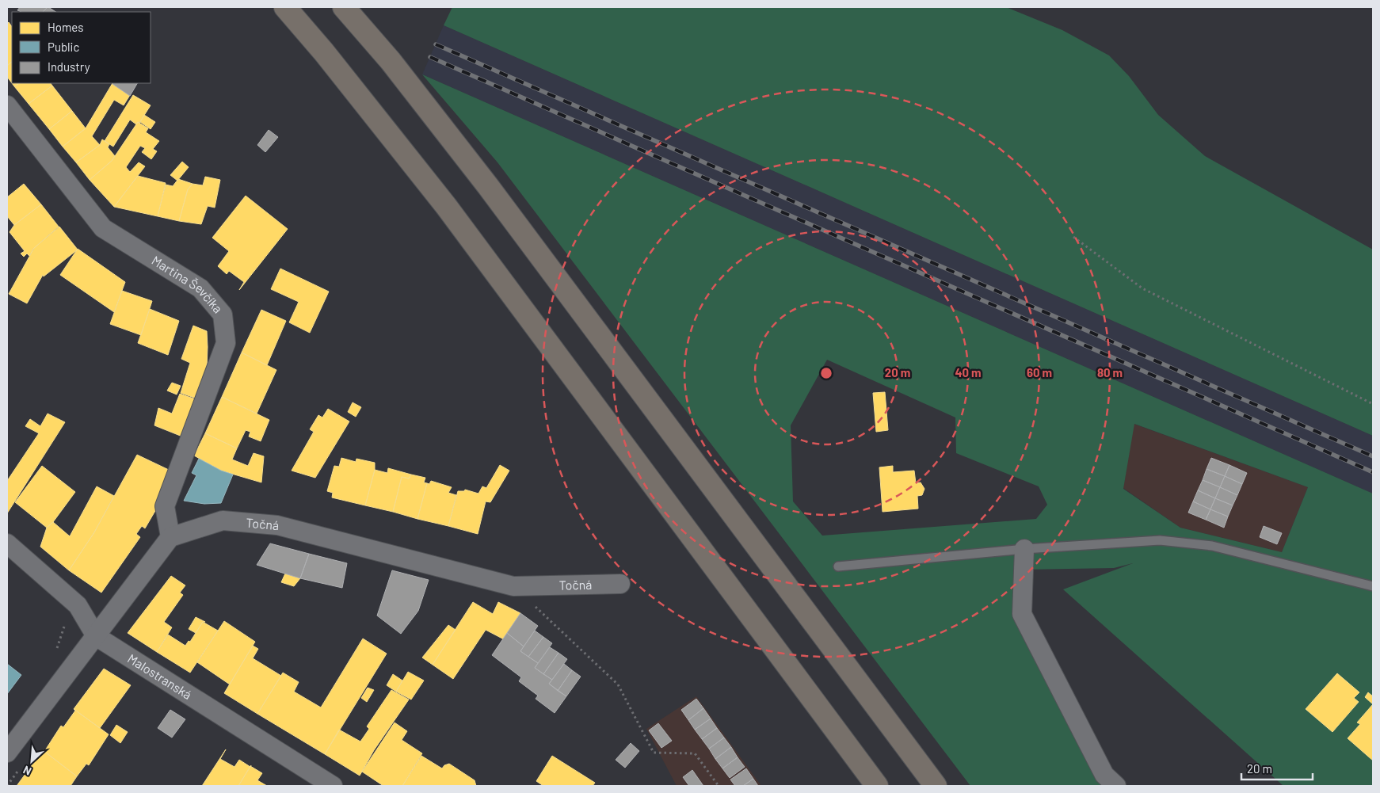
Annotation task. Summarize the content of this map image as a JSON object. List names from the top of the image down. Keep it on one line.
{"streets":{"street":["Martina Ševčíka","Točná","Malostranská"]},"crossings":[["Martina Ševčíka","Točná"]],"legend":["Homes","Public","Industry"],"scale_bar":"20 m","north":"bottom left","rings":["20 m","40 m","60 m","80 m"]}
